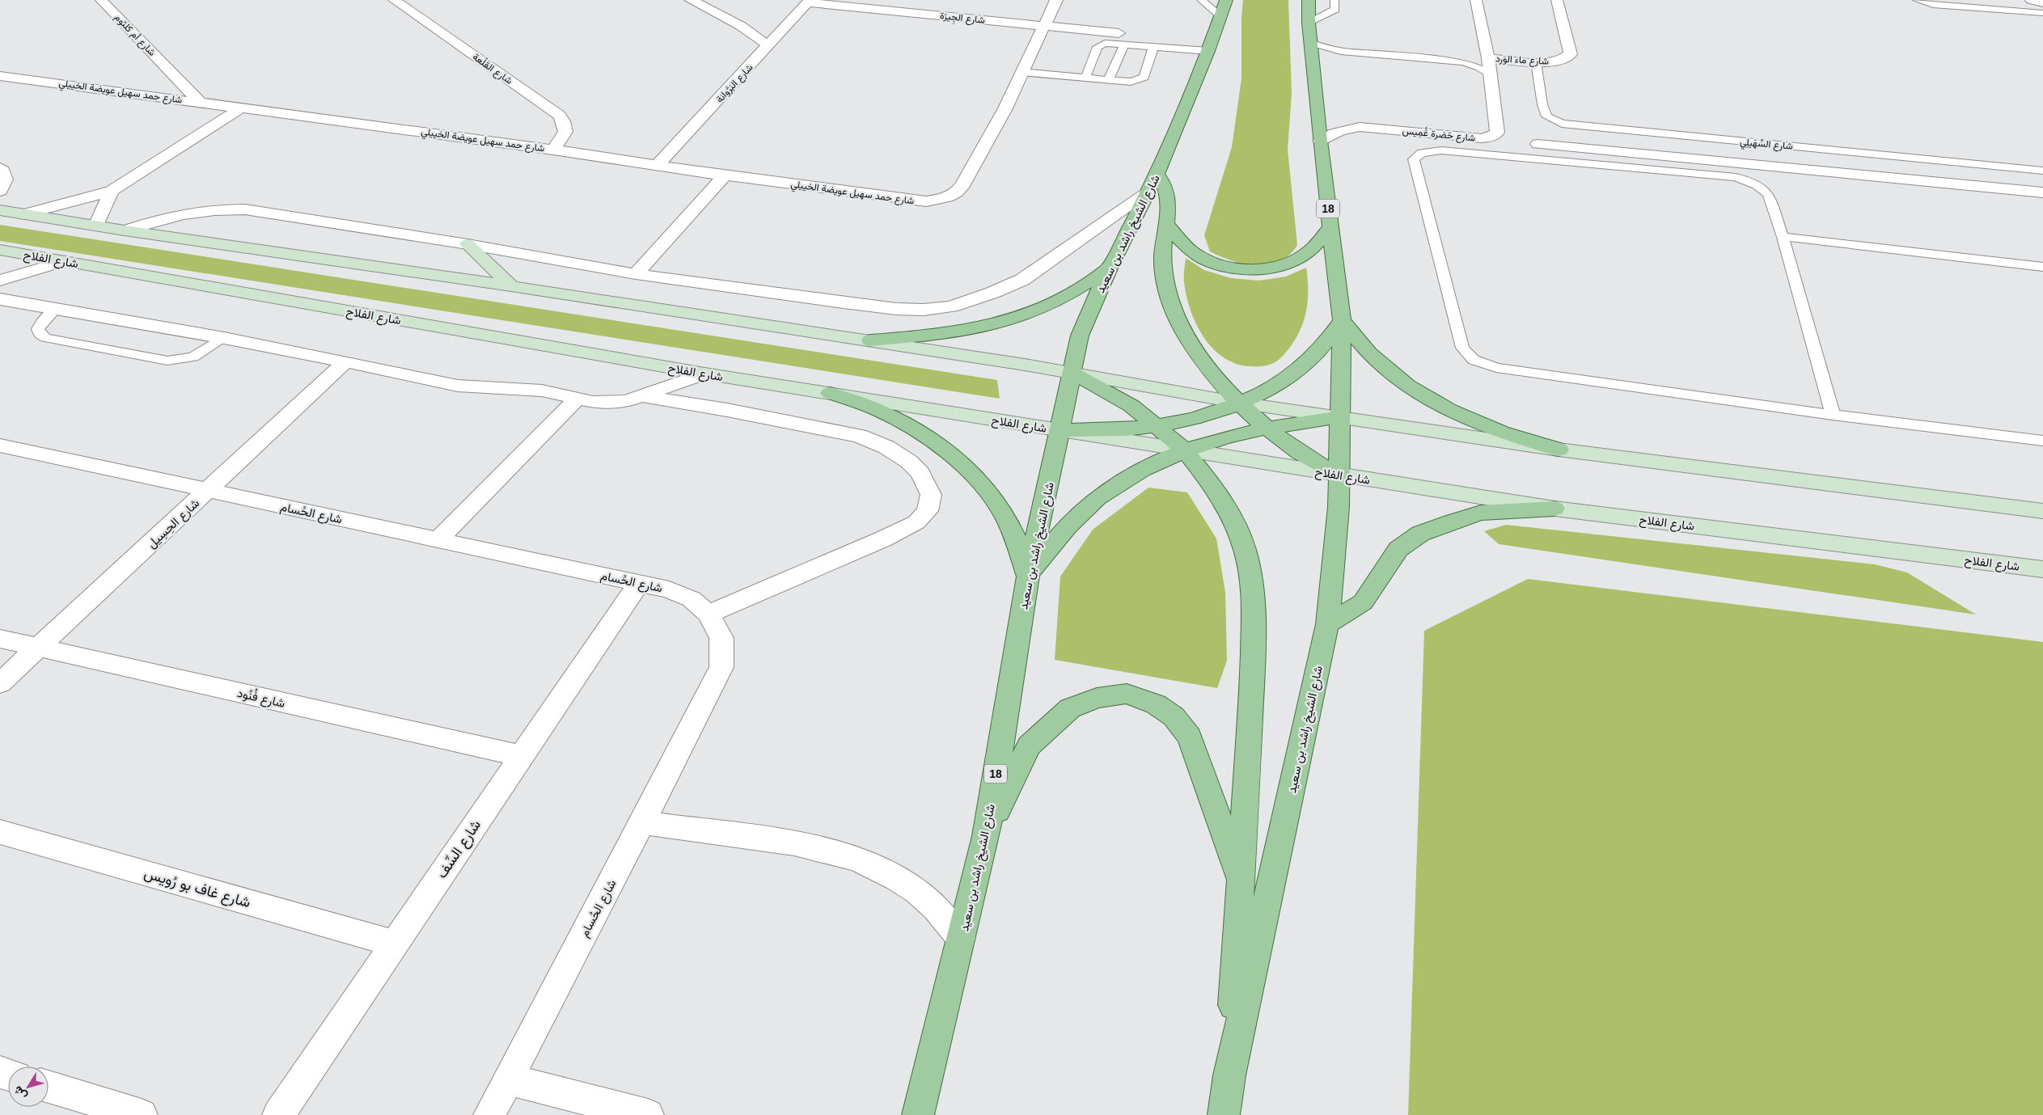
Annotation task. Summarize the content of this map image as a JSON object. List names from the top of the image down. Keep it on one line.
{"streets":{"main road":["18","شارع الشيخ راشد بن سعيد","شارع الفلاح"],"street":["شارع الجِيرَة","شارع أم كلثوم","شارع ماء الوَرد","شارع القَلْعة","شارع البَرَّوانة","شارع حمد سهيل عويضة الخييلي","شارع حَضرة غُمِيس","شارع الحُسام","شارع الحِسِيل","شارع فُنُود","شارع السِّف","شارع غاف بو رُويس"],"lane":["شارع السِّهَيلِي"]},"crossings":[["شارع الجِيرَة","شارع البَرَّوانة"],["شارع الجِيرَة","شارع حمد سهيل عويضة الخييلي"],["شارع أم كلثوم","شارع حمد سهيل عويضة الخييلي"],["شارع ماء الوَرد","شارع حَضرة غُمِيس"],["شارع ماء الوَرد","شارع السِّهَيلِي"],["شارع القَلْعة","شارع حمد سهيل عويضة الخييلي"],["شارع البَرَّوانة","شارع حمد سهيل عويضة الخييلي"],["شارع حَضرة غُمِيس","شارع الشيخ راشد بن سعيد"],["شارع الشيخ راشد بن سعيد","شارع الفلاح"],["شارع الحُسام","شارع الحِسِيل"],["شارع الحُسام","شارع السِّف"],["شارع الحِسِيل","شارع فُنُود"],["شارع فُنُود","شارع السِّف"],["شارع السِّف","شارع غاف بو رُويس"]],"north":"bottom left"}
